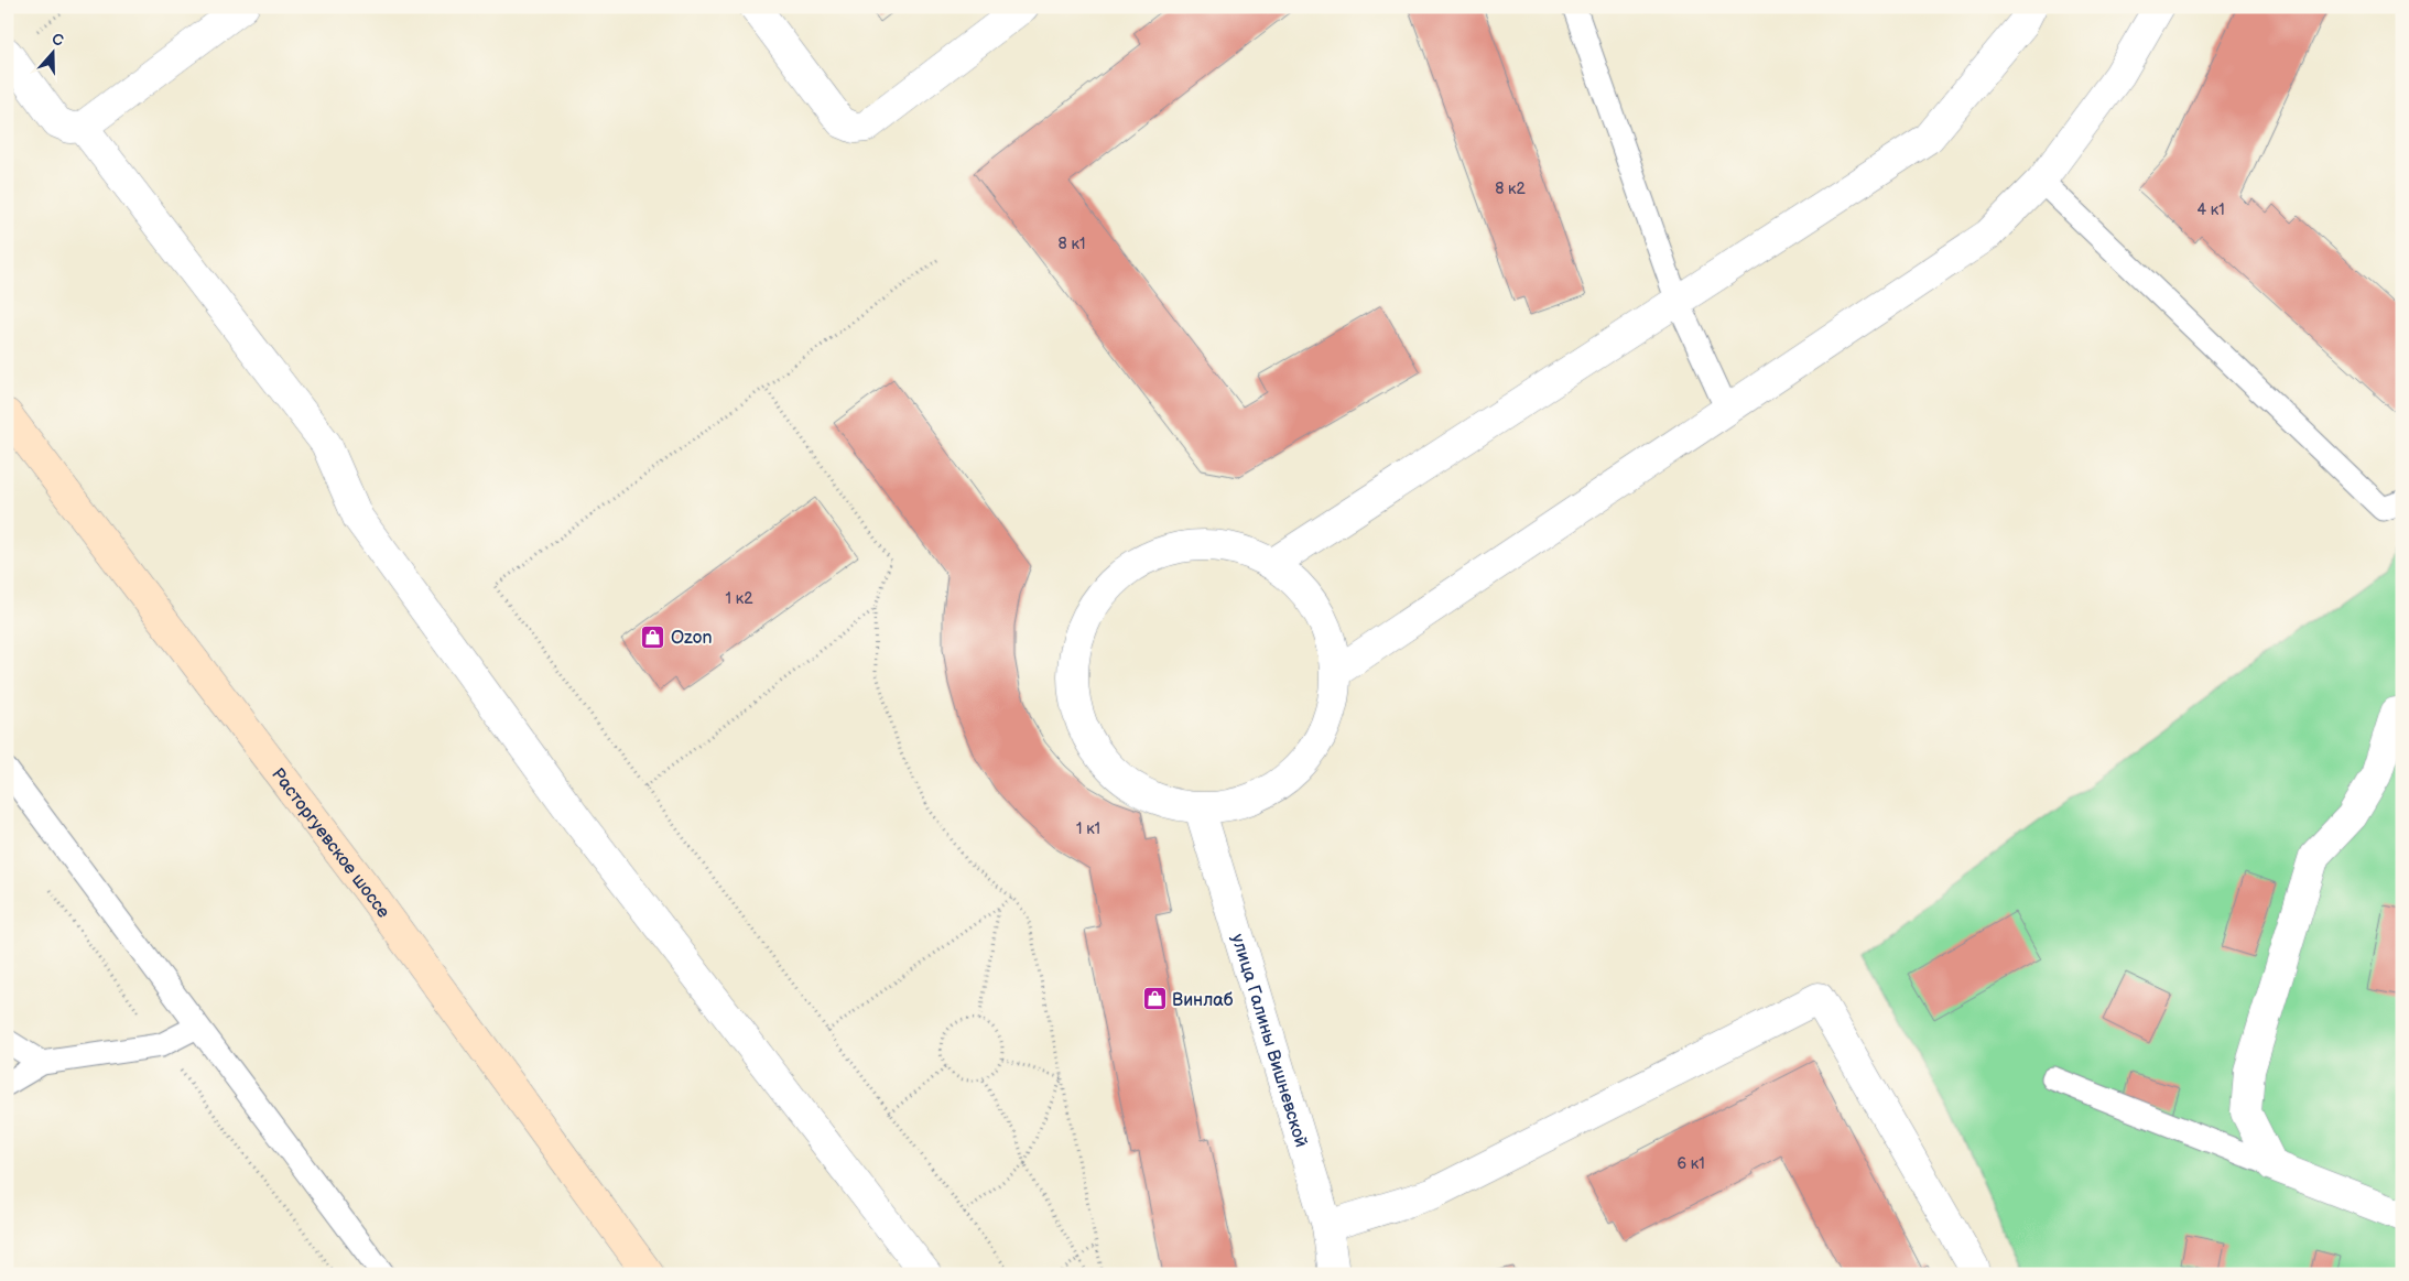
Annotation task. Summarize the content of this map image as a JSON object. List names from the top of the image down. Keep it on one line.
{"streets":{"main road":["Расторгуевское шоссе"],"street":["улица Галины Вишневской"]},"places":{"shop":["Ozon","Винлаб"]},"house_numbers":["8 к2","4 к1","8 к1","1 к2","1 к1","6 к1"],"north":"top"}
